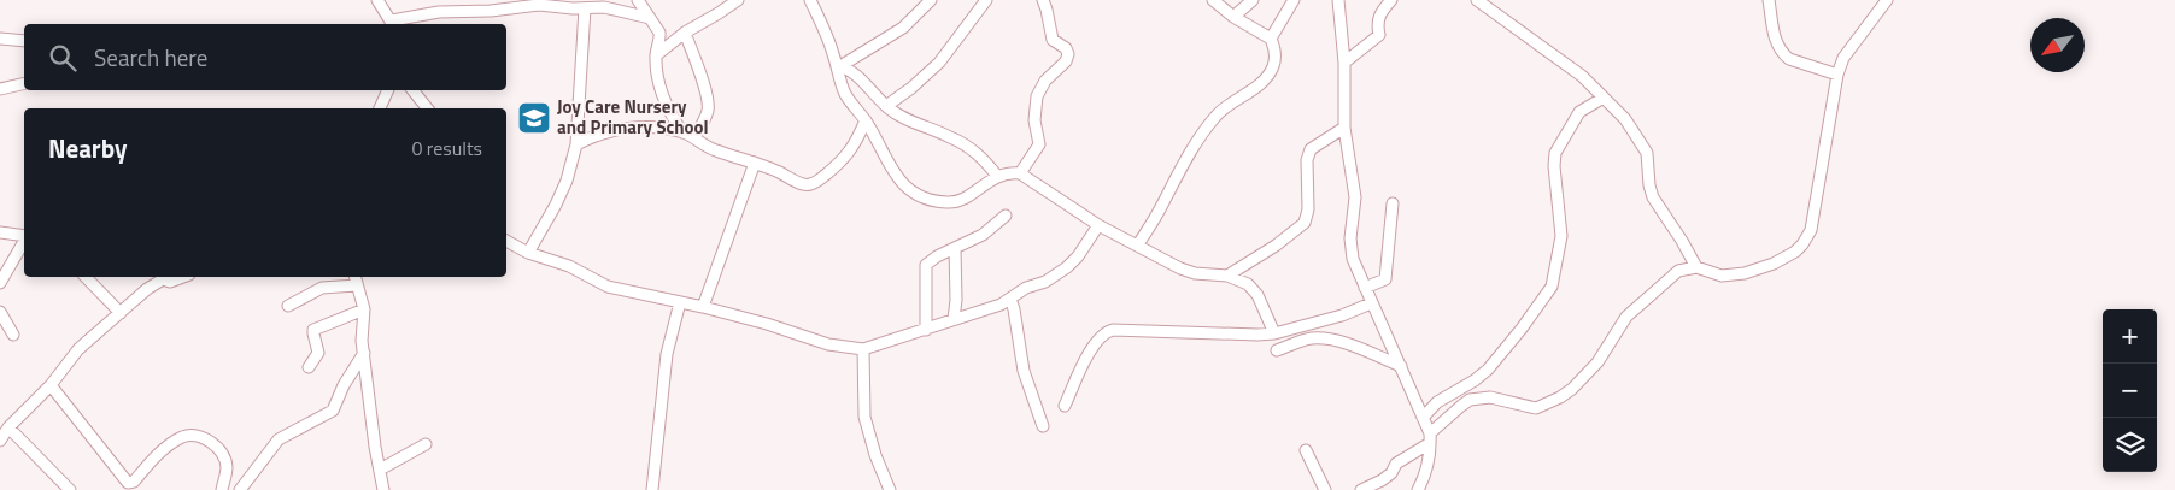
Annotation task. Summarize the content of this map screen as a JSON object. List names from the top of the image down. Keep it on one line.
{"places":{"school or university":["Joy Care Nursery and Primary School"]},"north":"bottom left","page":{"search":"Search here","heading":["Nearby","0 results"],"map_buttons":["+","−"]}}
